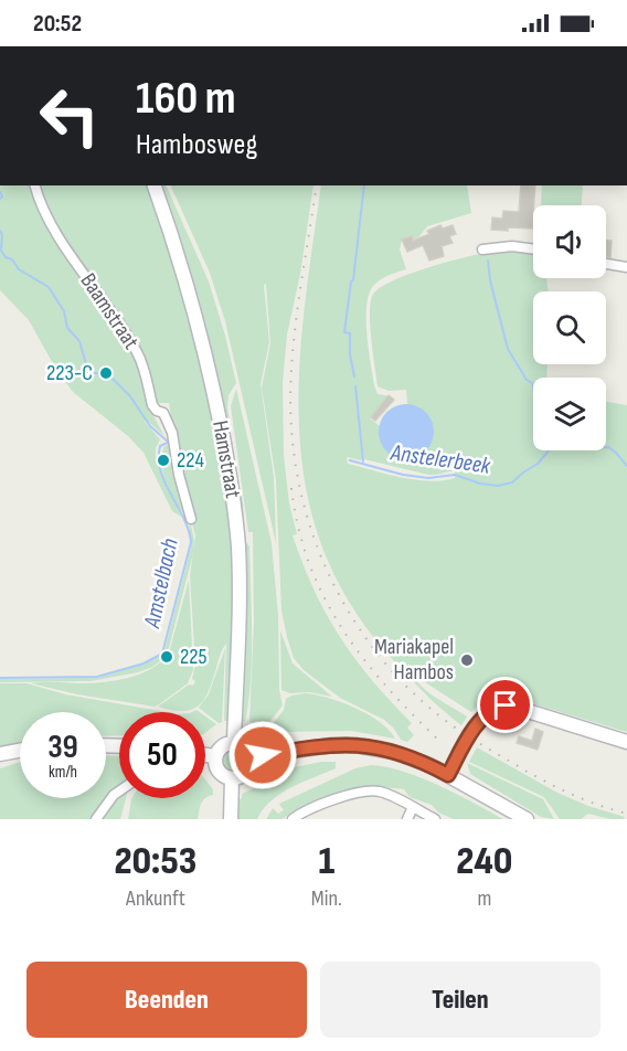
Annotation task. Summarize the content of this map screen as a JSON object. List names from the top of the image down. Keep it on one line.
{"streets":{"main road":["Hamstraat"],"street":["Baamstraat"]},"water":["Anstelerbeek","Amstelbach"],"places":["223-C","224","225","Mariakapel Hambos"],"page":{"status":"20:52","turn":["160 m","Hambosweg"],"speed":"39 km/h","limit":"50","eta":["20:53","Ankunft","1","Min.","240","m"],"buttons":["Beenden","Teilen"]}}
